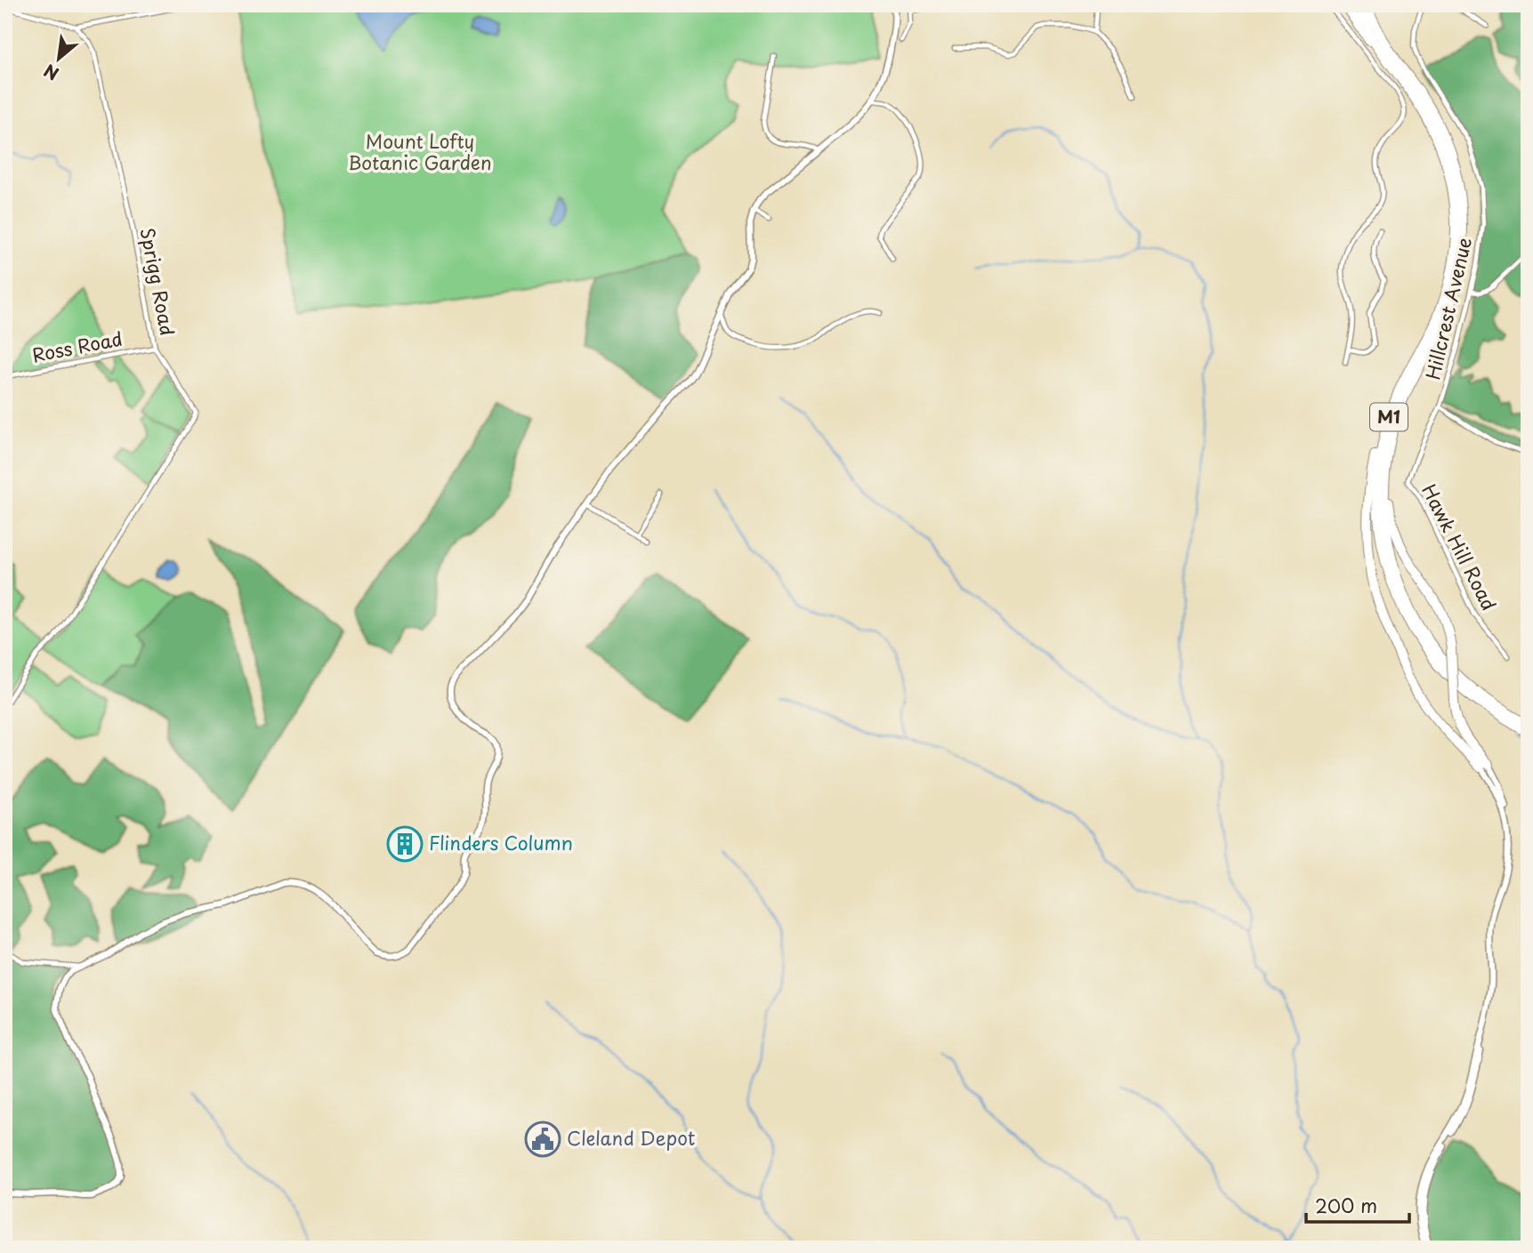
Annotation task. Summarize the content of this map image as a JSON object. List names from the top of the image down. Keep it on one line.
{"streets":{"highway":["M1"],"street":["Sprigg Road","Hillcrest Avenue","Ross Road","Hawk Hill Road"]},"crossings":[["Sprigg Road","Ross Road"],["Hillcrest Avenue","Hawk Hill Road"]],"parks":["Mount Lofty Botanic Garden"],"places":{"building":["Flinders Column"],"public building":["Cleland Depot"]},"scale_bar":"200 m","north":"bottom left"}
